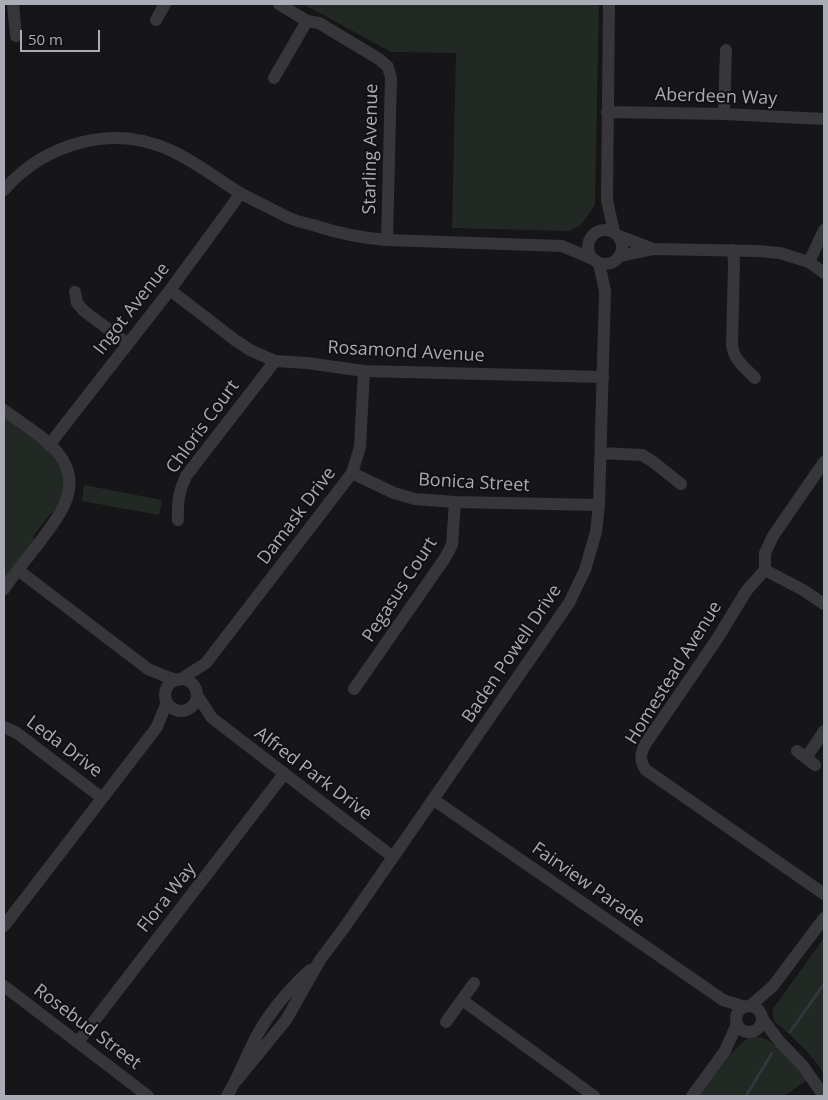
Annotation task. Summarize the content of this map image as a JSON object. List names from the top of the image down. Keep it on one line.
{"streets":{"street":["Aberdeen Way","Starling Avenue","Ingot Avenue","Rosamond Avenue","Chloris Court","Bonica Street","Damask Drive","Pegasus Court","Baden Powell Drive","Homestead Avenue","Leda Drive","Alfred Park Drive","Fairview Parade","Flora Way","Rosebud Street"]},"crossings":[["Ingot Avenue","Rosamond Avenue"],["Rosamond Avenue","Chloris Court"],["Rosamond Avenue","Damask Drive"],["Rosamond Avenue","Baden Powell Drive"],["Bonica Street","Damask Drive"],["Bonica Street","Pegasus Court"],["Bonica Street","Baden Powell Drive"],["Damask Drive","Alfred Park Drive"],["Baden Powell Drive","Alfred Park Drive"],["Baden Powell Drive","Fairview Parade"],["Alfred Park Drive","Flora Way"],["Flora Way","Rosebud Street"]],"scale_bar":"50 m"}
